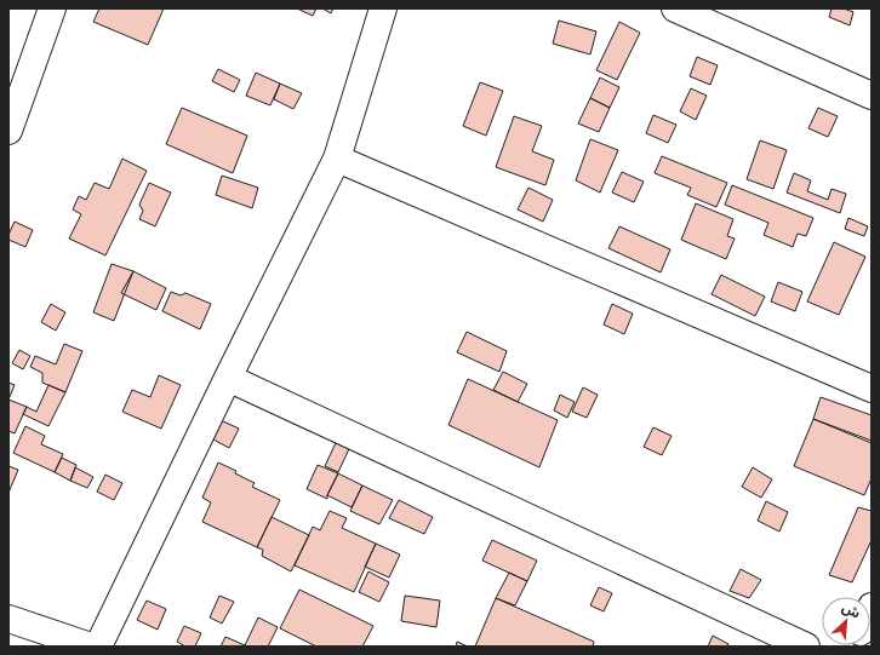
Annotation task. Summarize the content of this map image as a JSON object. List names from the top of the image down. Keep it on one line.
{"north":"top right"}
